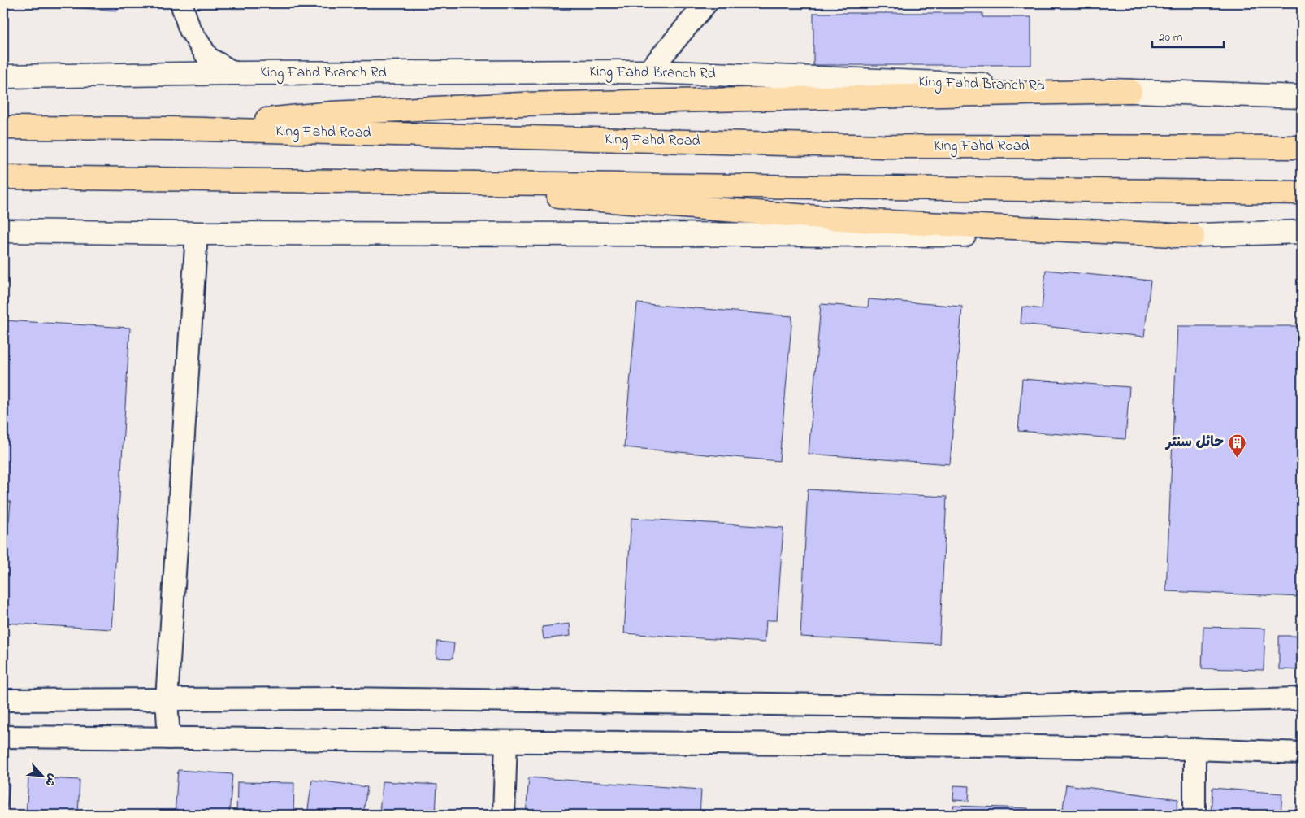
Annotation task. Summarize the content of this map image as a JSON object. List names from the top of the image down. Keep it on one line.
{"streets":{"highway":["King Fahd Road"],"main road":["King Fahd Branch Rd"]},"places":{"building":["حائل سنتر"]},"scale_bar":"20 m","north":"bottom right"}
